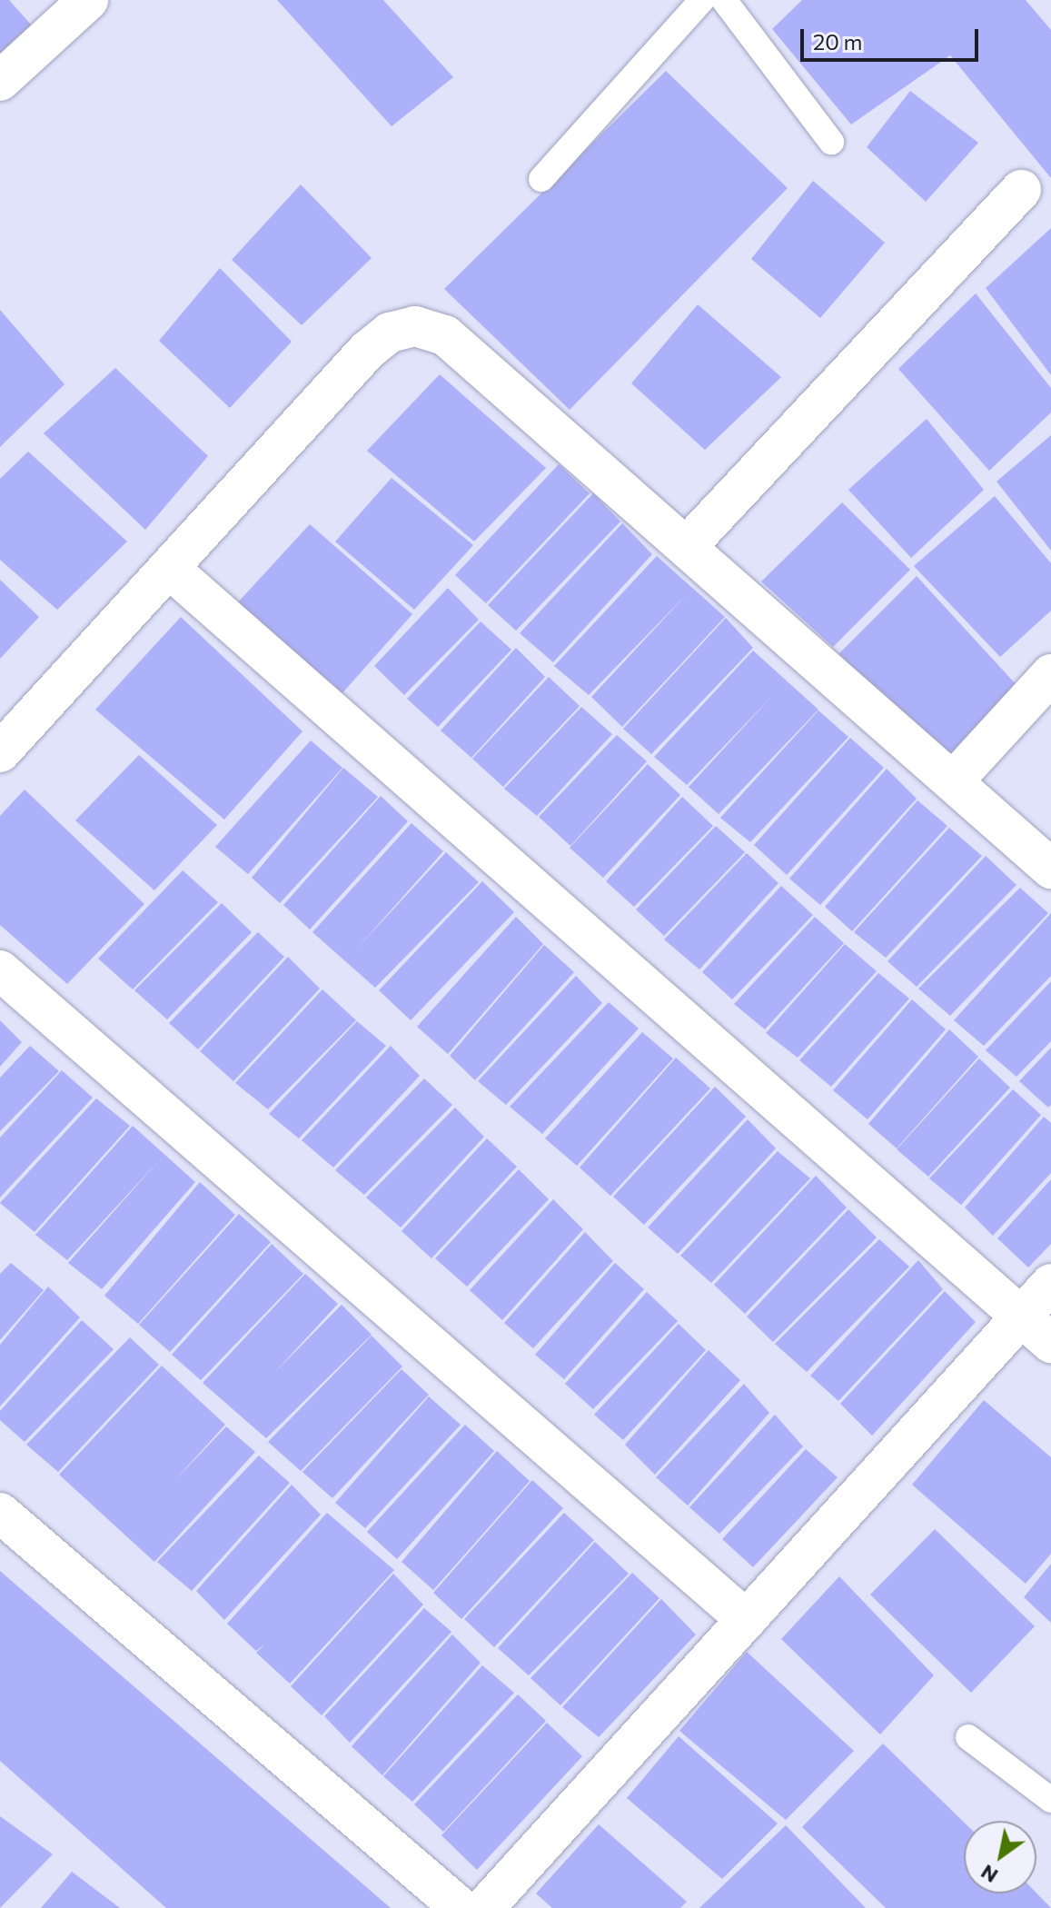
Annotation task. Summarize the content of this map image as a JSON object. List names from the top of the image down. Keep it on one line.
{"scale_bar":"20 m","north":"bottom left"}
